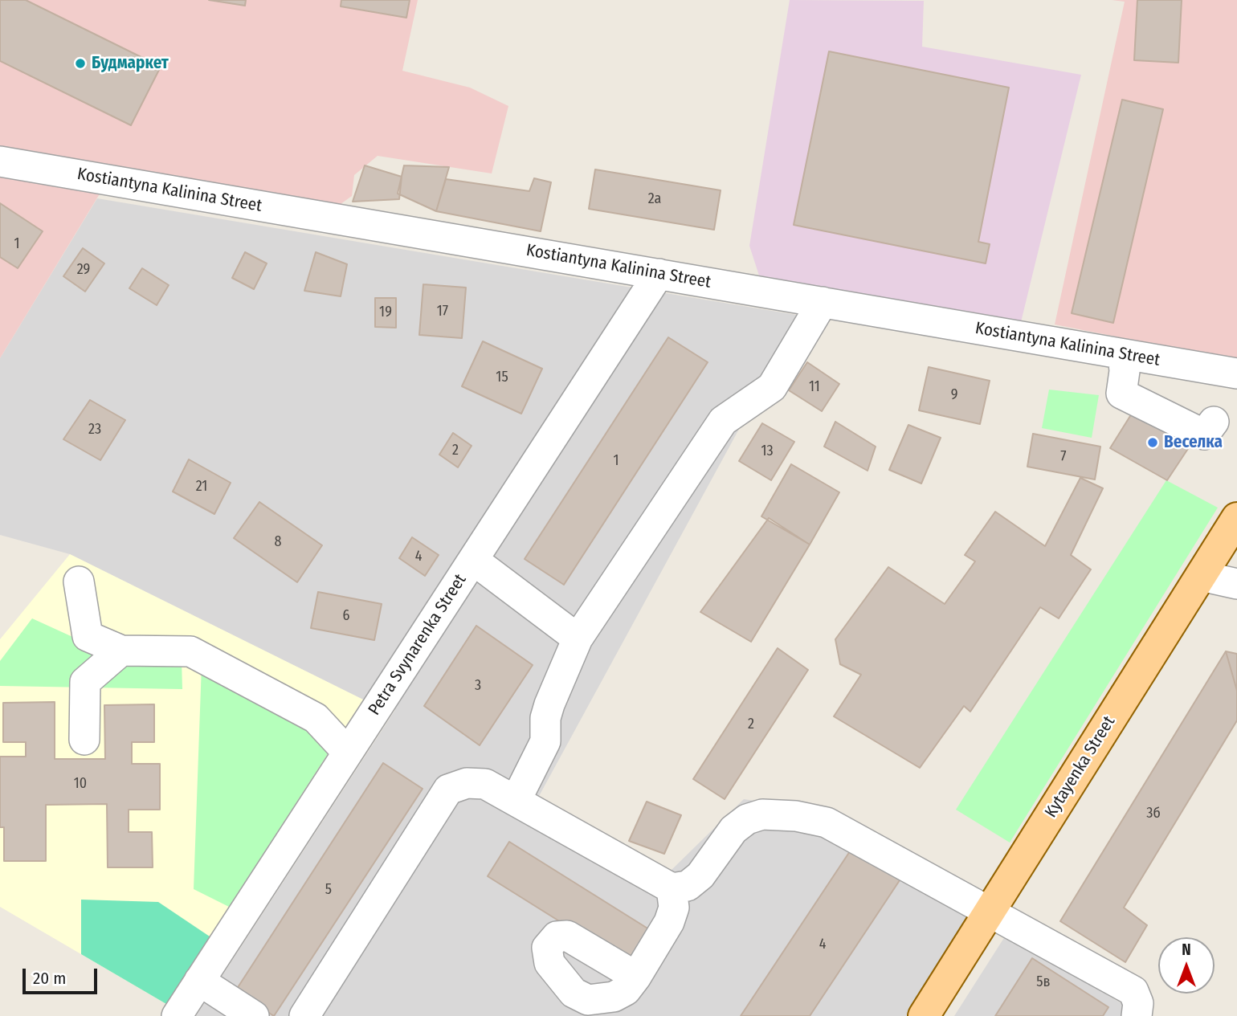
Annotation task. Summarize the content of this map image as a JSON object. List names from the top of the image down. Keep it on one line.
{"streets":{"main road":["Kytayenka Street"],"street":["Kostiantyna Kalinina Street","Petra Svynarenka Street"]},"crossings":[["Kostiantyna Kalinina Street","Petra Svynarenka Street"]],"places":["Будмаркет","Веселка"],"house_numbers":["2а","1","29","17","19","15","11","9","23","2","13","7","1","21","8","4","6","3","2","10","3б","5","4","5в"],"scale_bar":"20 m","north":"top"}
